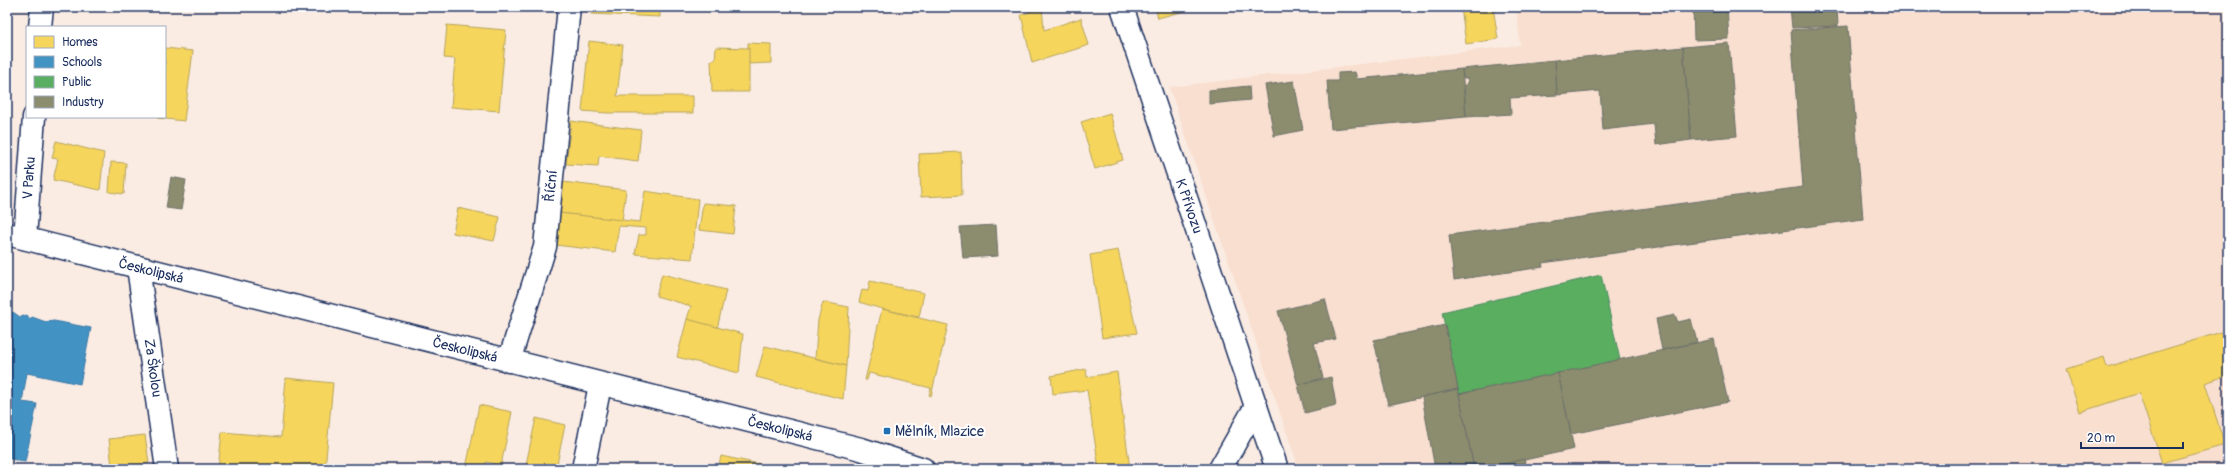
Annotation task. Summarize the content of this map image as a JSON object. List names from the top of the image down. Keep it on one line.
{"streets":{"street":["V Parku","Říční","K Přívozu","Českolipská","Za Školou"]},"crossings":[["V Parku","Českolipská"],["Říční","Českolipská"],["Českolipská","Za Školou"]],"places":{"transit":["Mělník, Mlazice"]},"legend":["Homes","Schools","Public","Industry"],"scale_bar":"20 m"}
